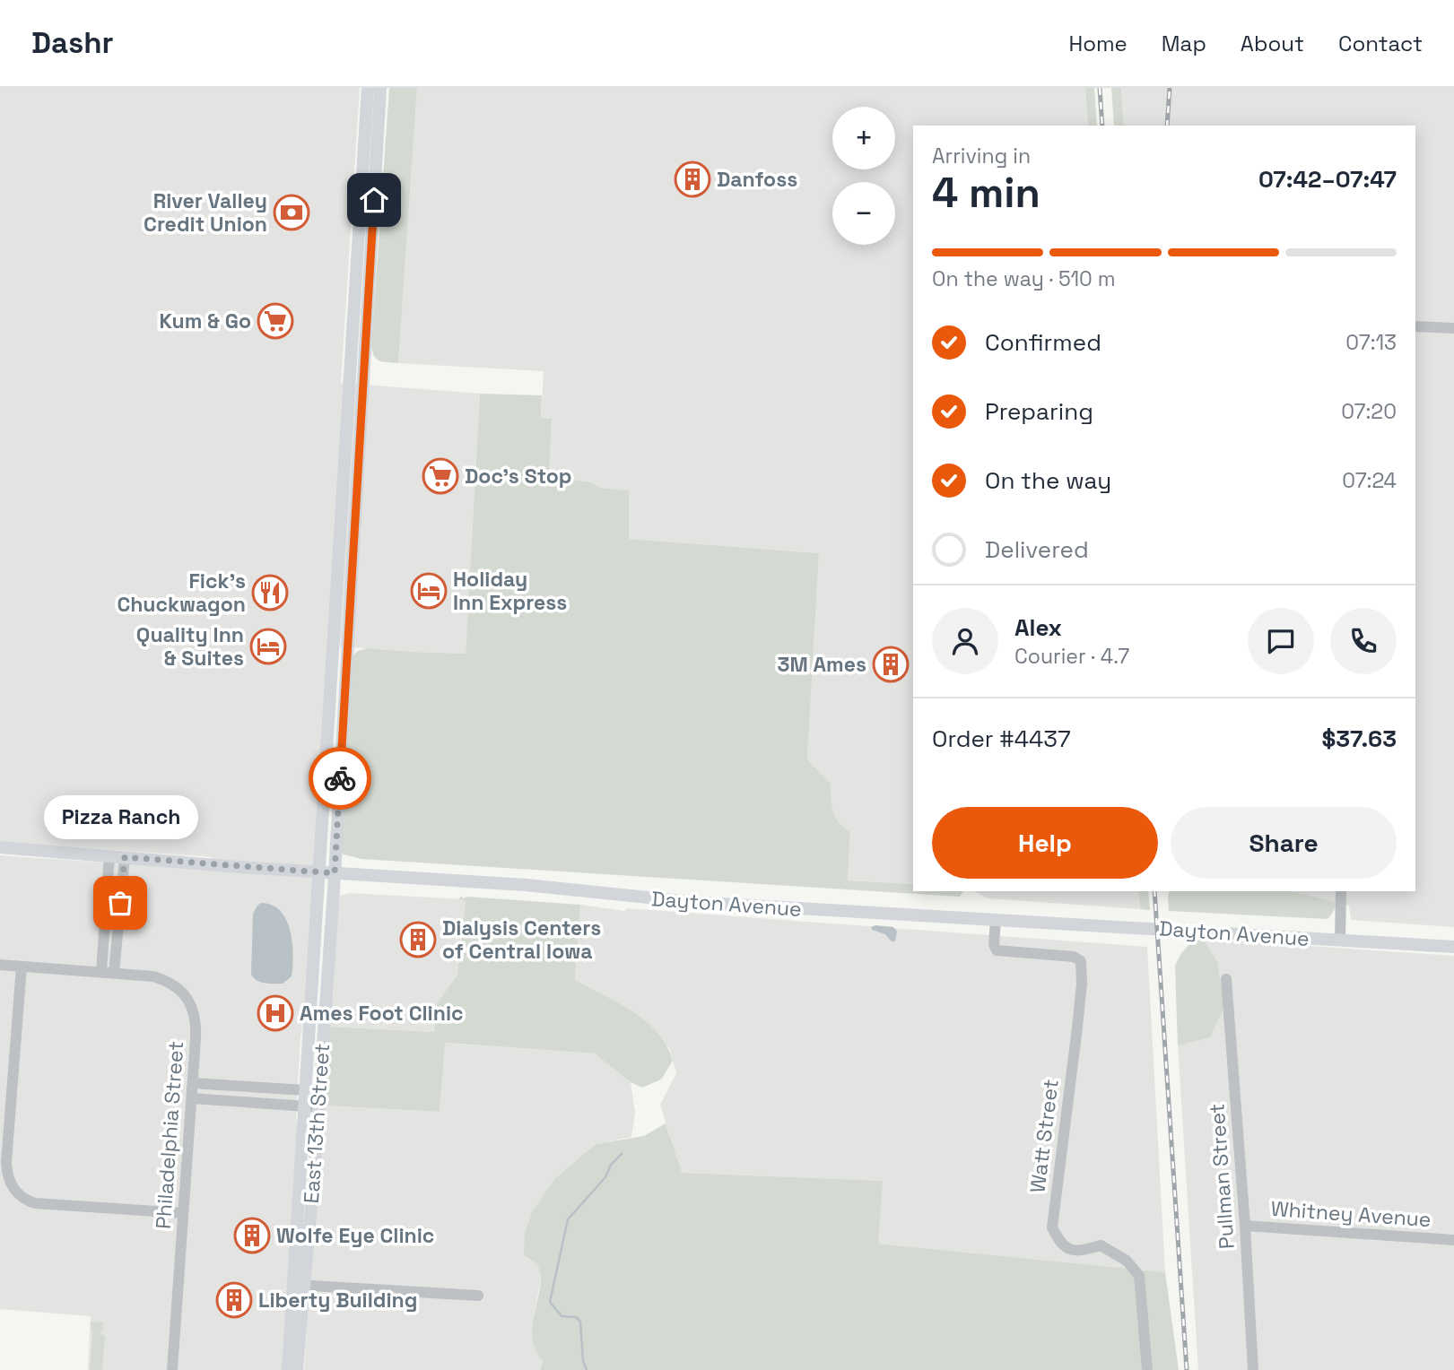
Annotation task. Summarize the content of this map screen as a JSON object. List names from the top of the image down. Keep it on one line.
{"streets":{"main road":["Dayton Avenue","East 13th Street"],"street":["Philadelphia Street","Watt Street","Pullman Street","Whitney Avenue"]},"crossings":[["Dayton Avenue","East 13th Street"],["Dayton Avenue","Watt Street"],["Pullman Street","Whitney Avenue"]],"places":{"building":["Danfoss","3M Ames","Dialysis Centers of Central Iowa","Wolfe Eye Clinic","Liberty Building"],"bank":["River Valley Credit Union"],"supermarket":["Kum & Go","Doc's Stop"],"hotel":["Holiday Inn Express","Quality Inn & Suites"],"restaurant":["Fick's Chuckwagon"],"other":["Pizza Ranch"],"hospital":["Ames Foot Clinic"]},"page":{"header":"Dashr","nav":["Home","Map","About","Contact"],"map_buttons":["+","−"],"heading":["4 min","Arriving in","07:42–07:47"],"panel":["Alex","Courier · 4.7","Order #4437","$37.63"],"bar":"On the way · 510 m","list":[["Confirmed","07:13"],["Preparing","07:20"],["On the way","07:24"],"Delivered"],"buttons":["Help","Share"],"bubble":"Pizza Ranch"}}
